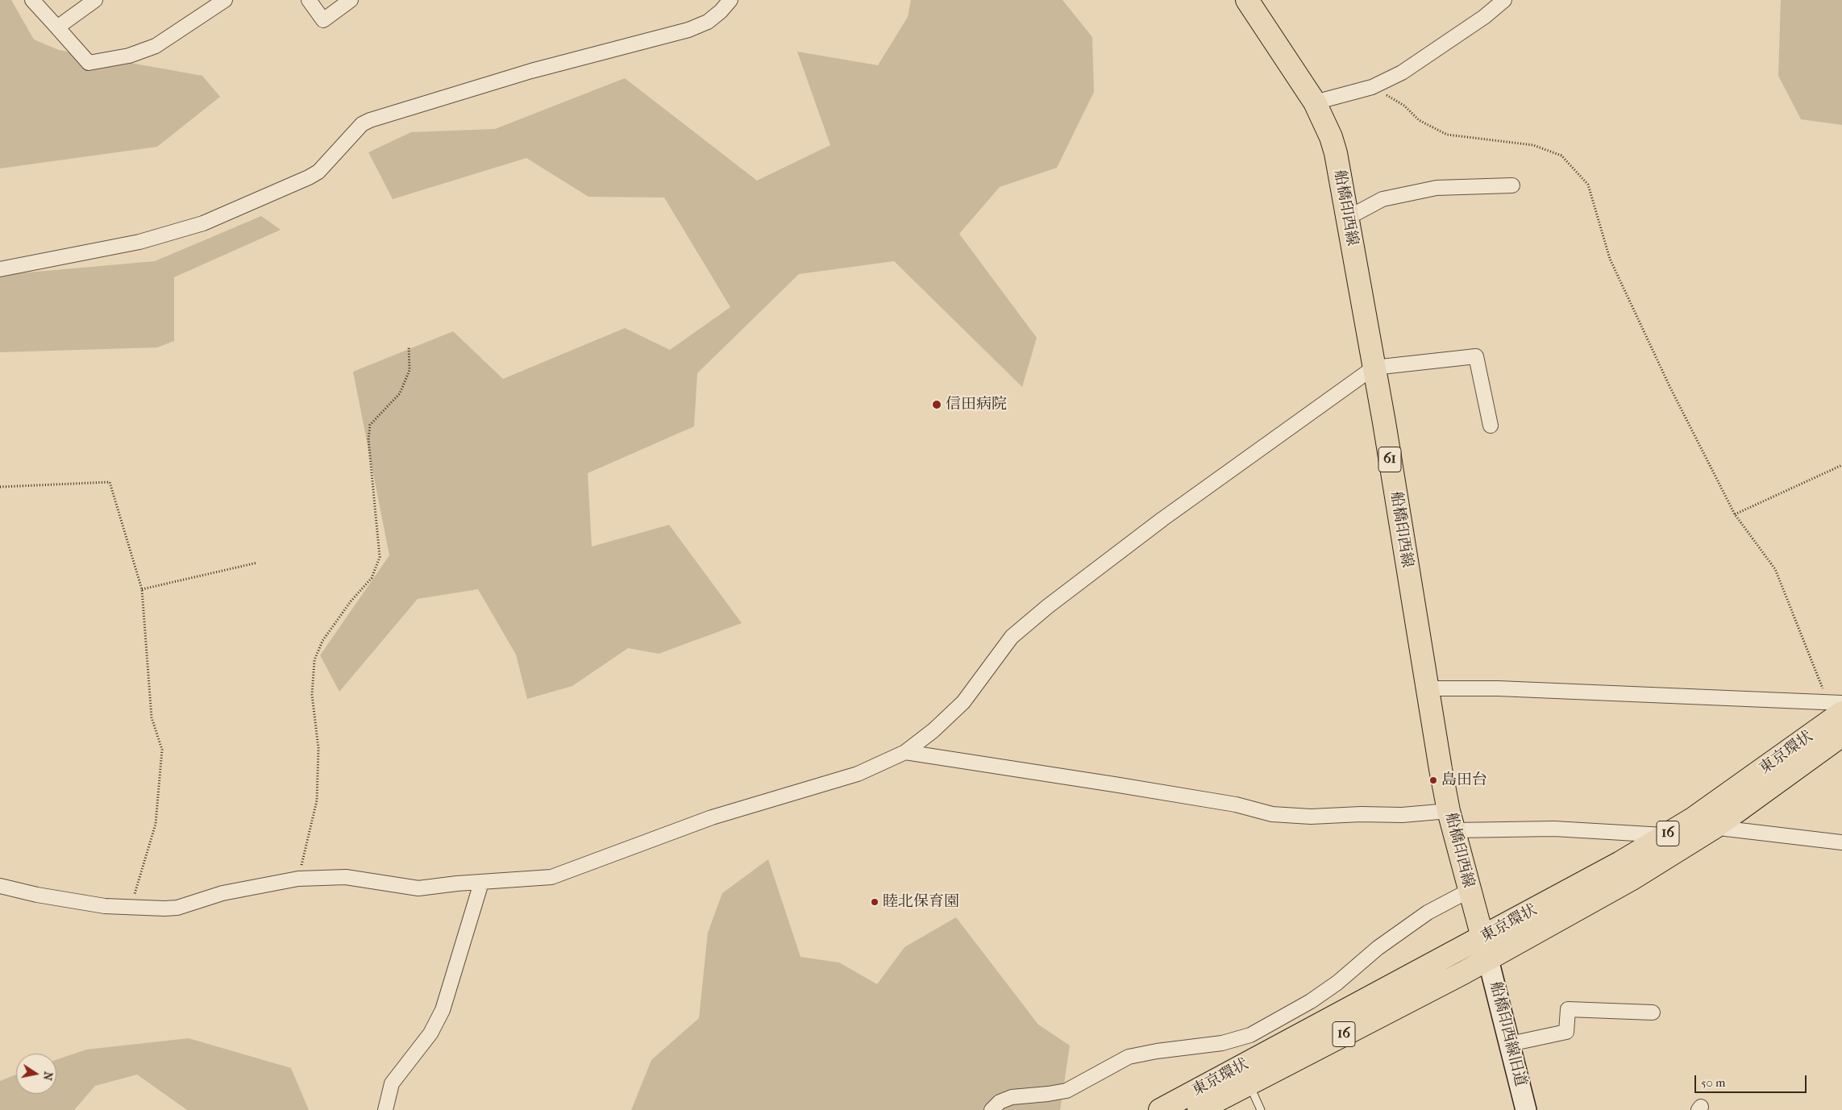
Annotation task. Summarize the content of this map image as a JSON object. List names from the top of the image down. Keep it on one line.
{"streets":{"main road":["船橋印西線","61","東京環状","16"],"street":["船橋印西線旧道"]},"crossings":[["船橋印西線","東京環状"],["船橋印西線","船橋印西線旧道"],["東京環状","船橋印西線旧道"]],"places":["信田病院","島田台","睦北保育園"],"scale_bar":"50 m","north":"right"}
